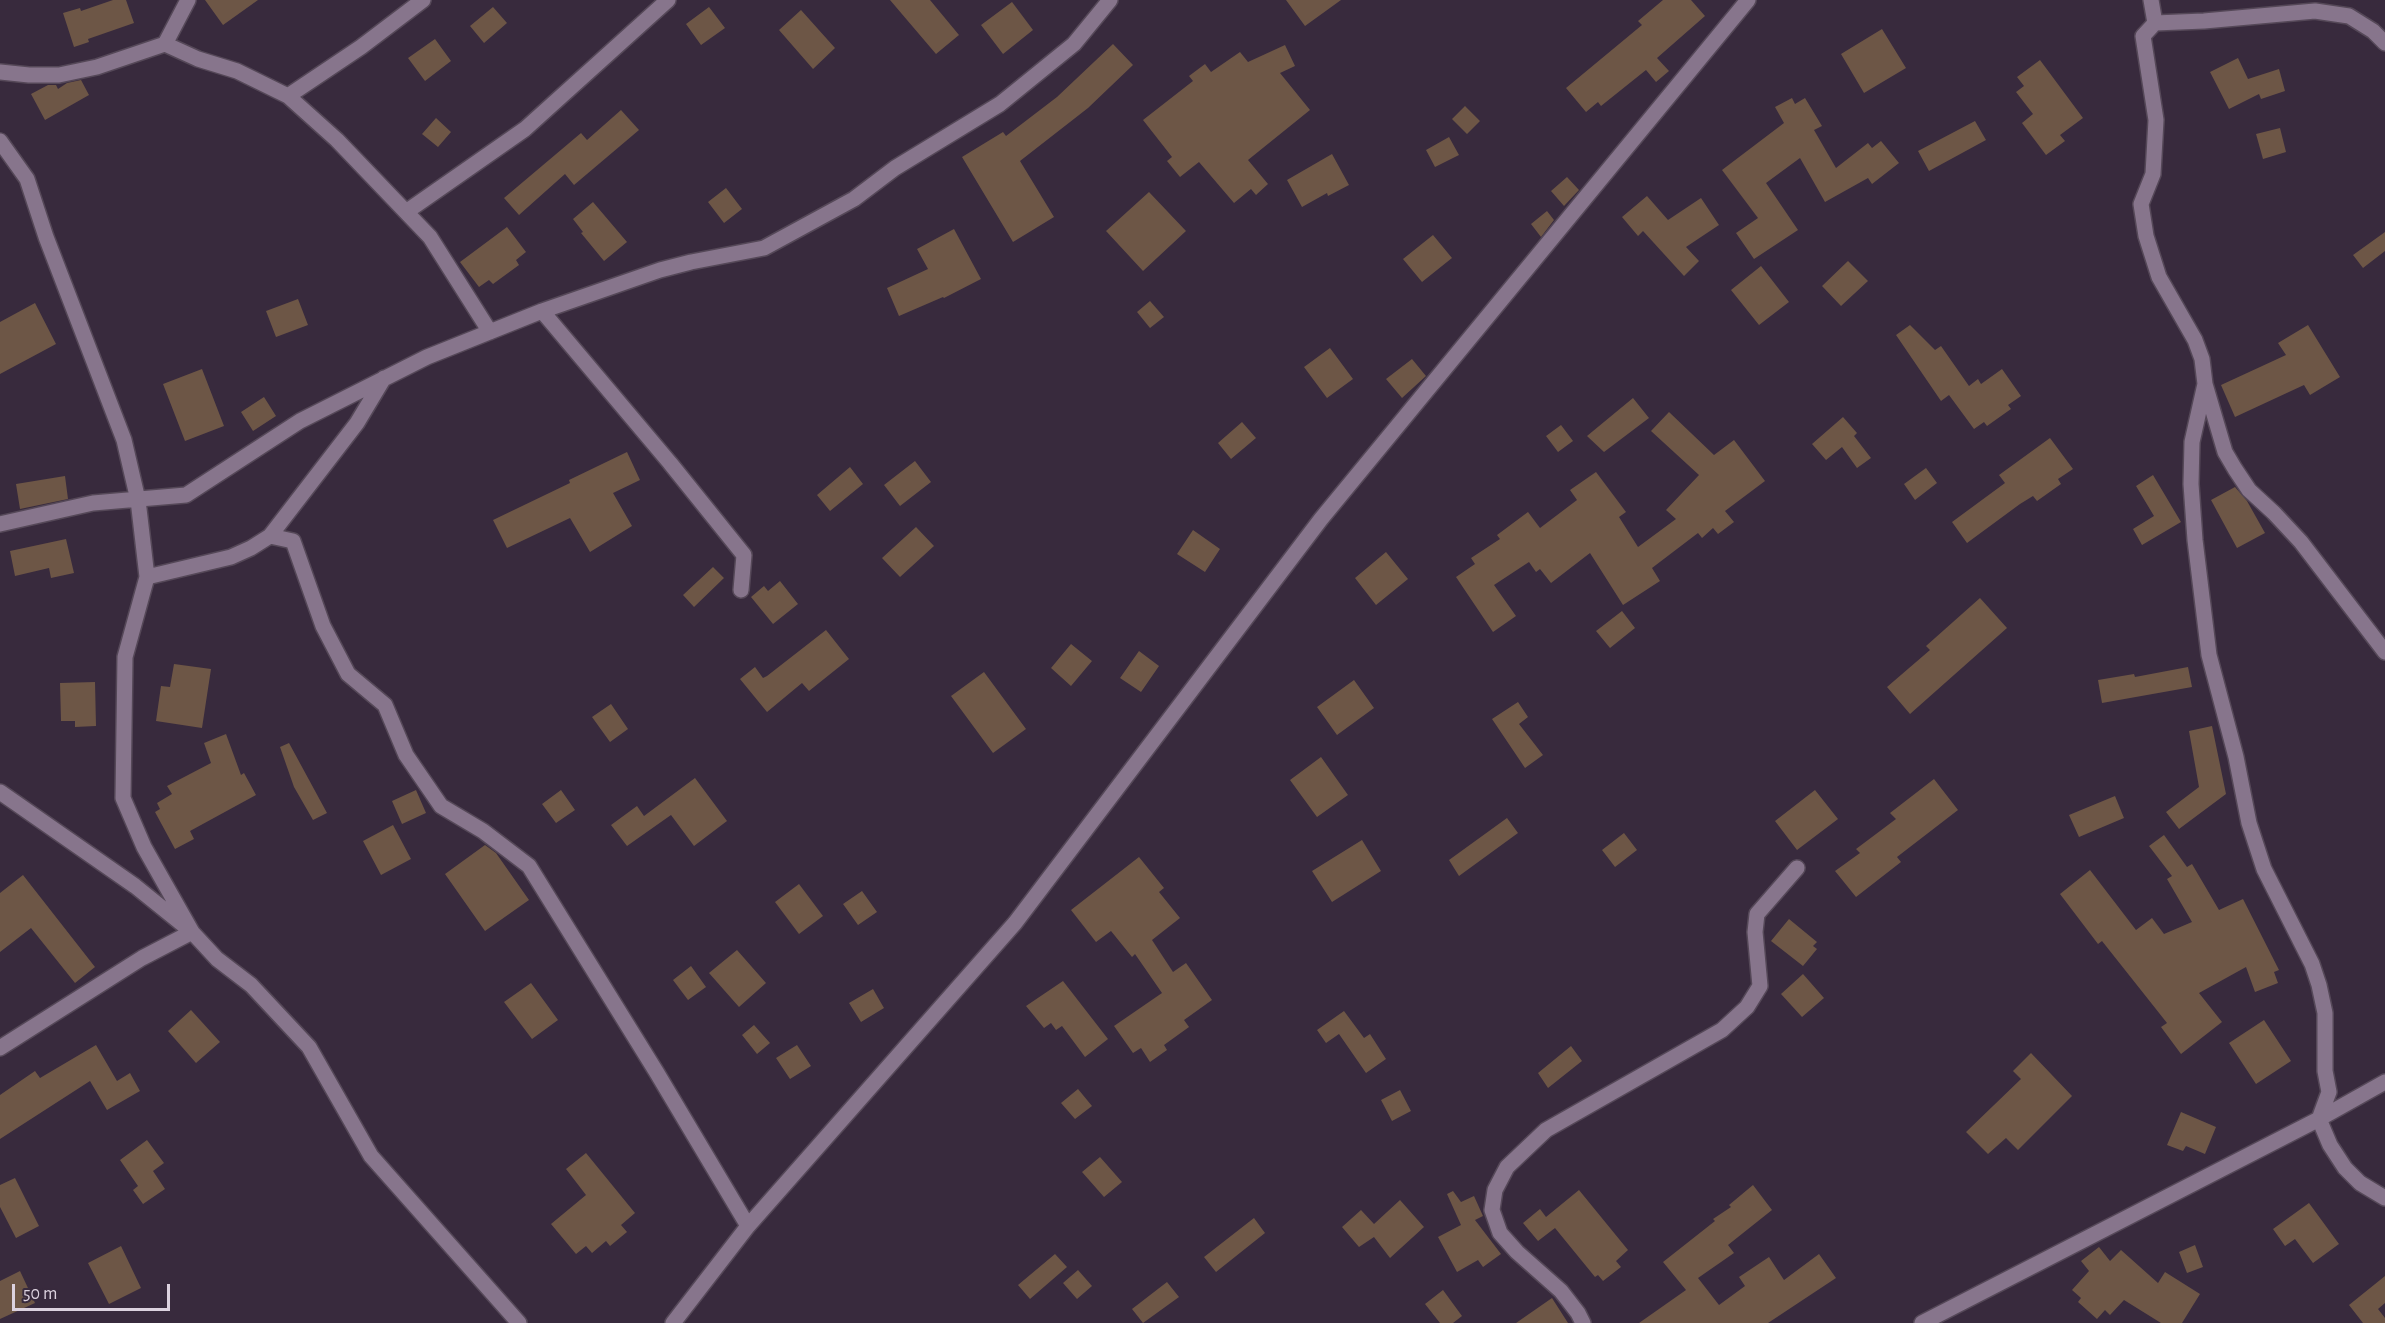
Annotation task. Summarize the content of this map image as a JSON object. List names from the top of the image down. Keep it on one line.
{"scale_bar":"50 m"}
